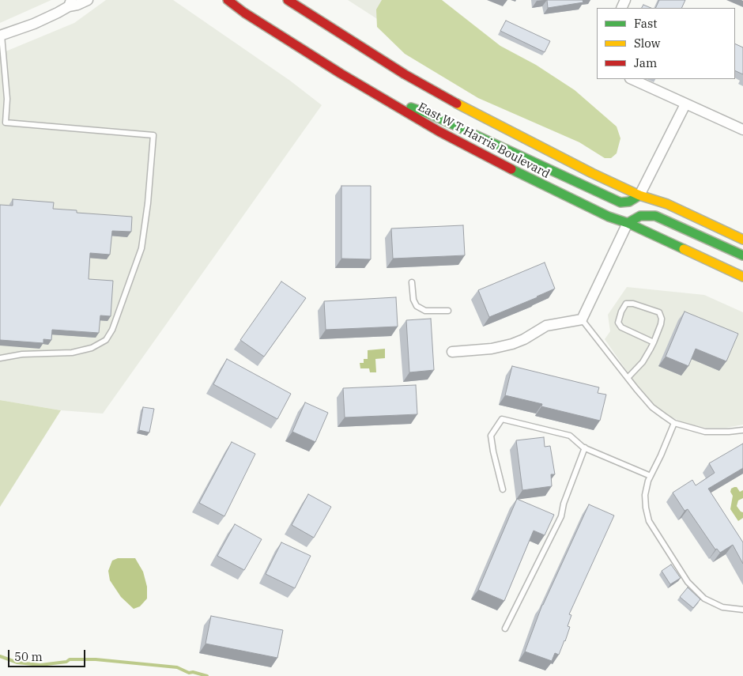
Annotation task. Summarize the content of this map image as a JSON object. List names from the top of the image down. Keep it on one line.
{"streets":{"main road":["East W T Harris Boulevard"]},"legend":["Fast","Slow","Jam"],"scale_bar":"50 m"}
